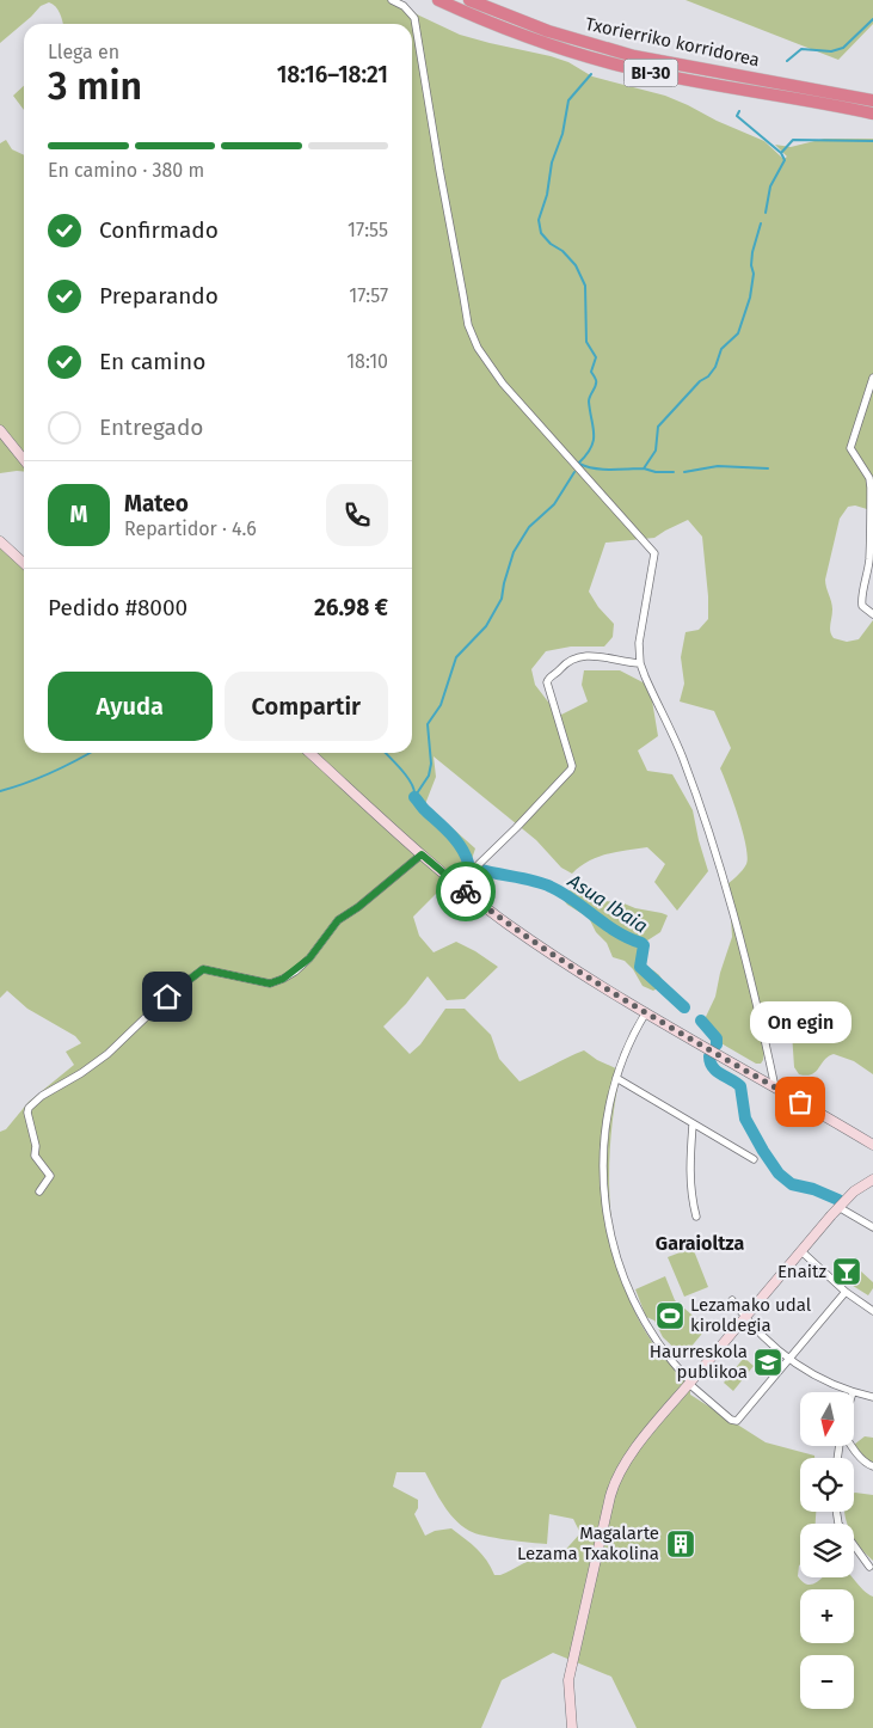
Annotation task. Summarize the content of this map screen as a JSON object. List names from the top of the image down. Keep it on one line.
{"streets":{"highway":["Txorierriko korridorea","BI-30"]},"districts":["Garaioltza"],"water":["Asua Ibaia"],"places":{"other":["On egin"],"bar":["Enaitz"],"sports":["Lezamako udal kiroldegia"],"school or university":["Haurreskola publikoa"],"building":["Magalarte Lezama Txakolina"]},"north":"bottom","page":{"heading":["3 min","Llega en","18:16–18:21"],"panel":["Mateo","Repartidor · 4.6","Pedido #8000","26.98 €"],"bar":"En camino · 380 m","list":[["Confirmado","17:55"],["Preparando","17:57"],["En camino","18:10"],"Entregado"],"round":"M","buttons":["Ayuda","Compartir"],"bubble":"On egin","map_buttons":["+","−"]}}
